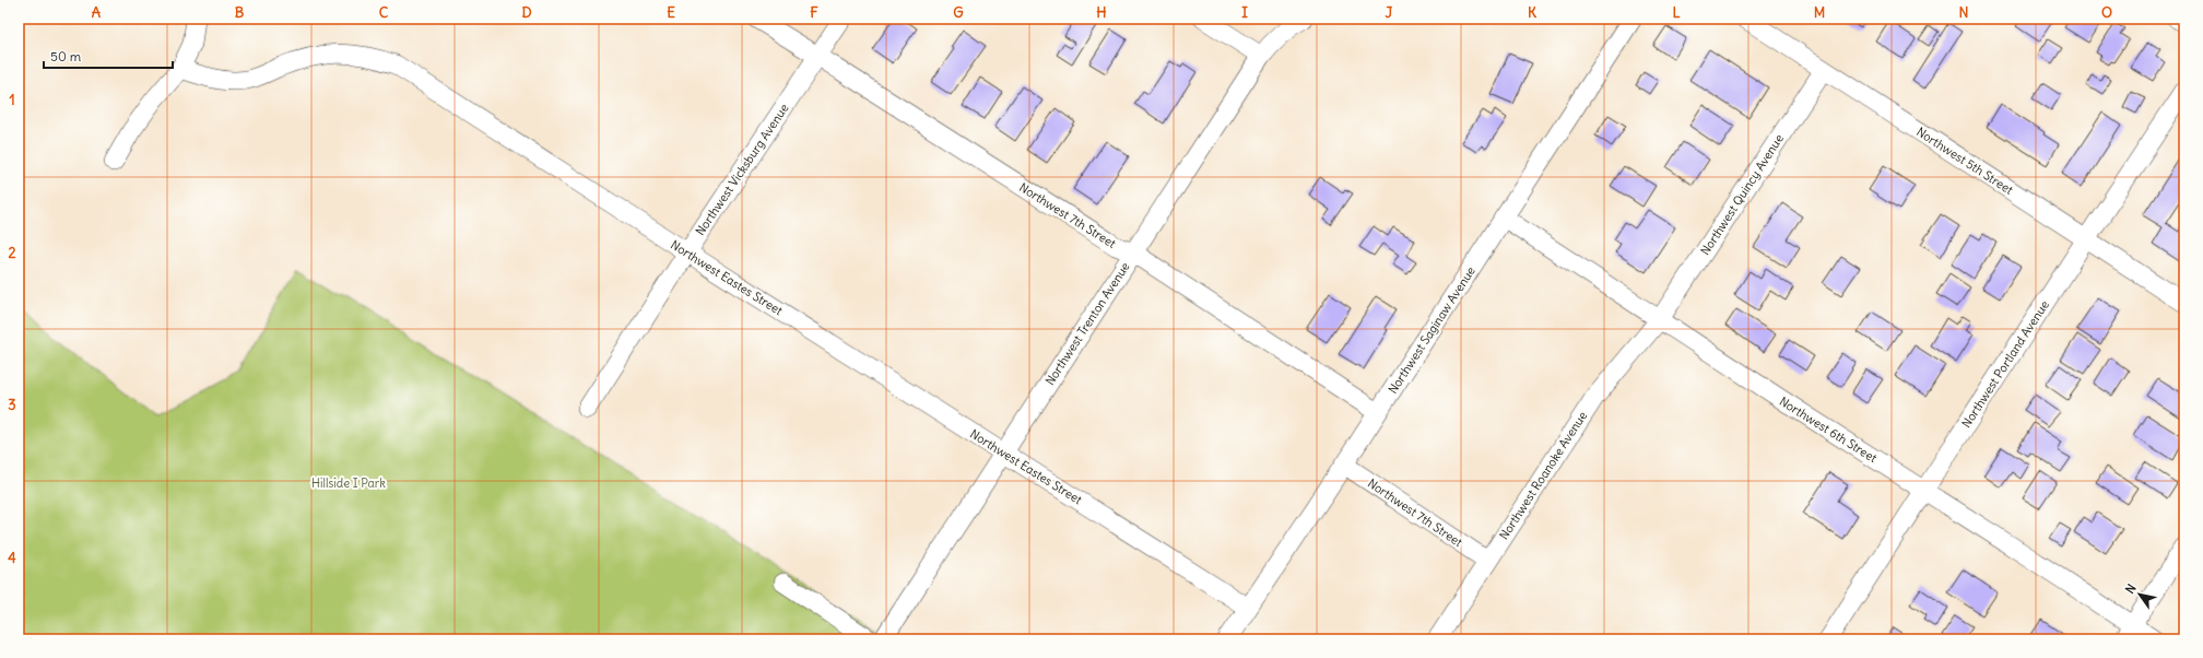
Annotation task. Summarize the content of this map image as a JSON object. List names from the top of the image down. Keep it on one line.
{"streets":{"street":["Northwest 5th Street","Northwest Vicksburg Avenue","Northwest Quincy Avenue","Northwest 7th Street","Northwest Eastes Street","Northwest Trenton Avenue","Northwest Saginaw Avenue","Northwest Portland Avenue","Northwest 6th Street","Northwest Roanoke Avenue"]},"crossings":[["Northwest 5th Street","Northwest Quincy Avenue"],["Northwest 5th Street","Northwest Portland Avenue"],["Northwest Vicksburg Avenue","Northwest 7th Street"],["Northwest Vicksburg Avenue","Northwest Eastes Street"],["Northwest Quincy Avenue","Northwest 6th Street"],["Northwest Quincy Avenue","Northwest Roanoke Avenue"],["Northwest 7th Street","Northwest Trenton Avenue"],["Northwest 7th Street","Northwest Saginaw Avenue"],["Northwest 7th Street","Northwest Roanoke Avenue"],["Northwest Eastes Street","Northwest Trenton Avenue"],["Northwest Eastes Street","Northwest Saginaw Avenue"],["Northwest Saginaw Avenue","Northwest 6th Street"],["Northwest Portland Avenue","Northwest 6th Street"],["Northwest 6th Street","Northwest Roanoke Avenue"]],"parks":["Hillside I Park"],"scale_bar":"50 m","north":"top left","grid":{"columns":["A","B","C","D","E","F","G","H","I","J","K","L","M","N","O"],"rows":["1","2","3","4"]}}
